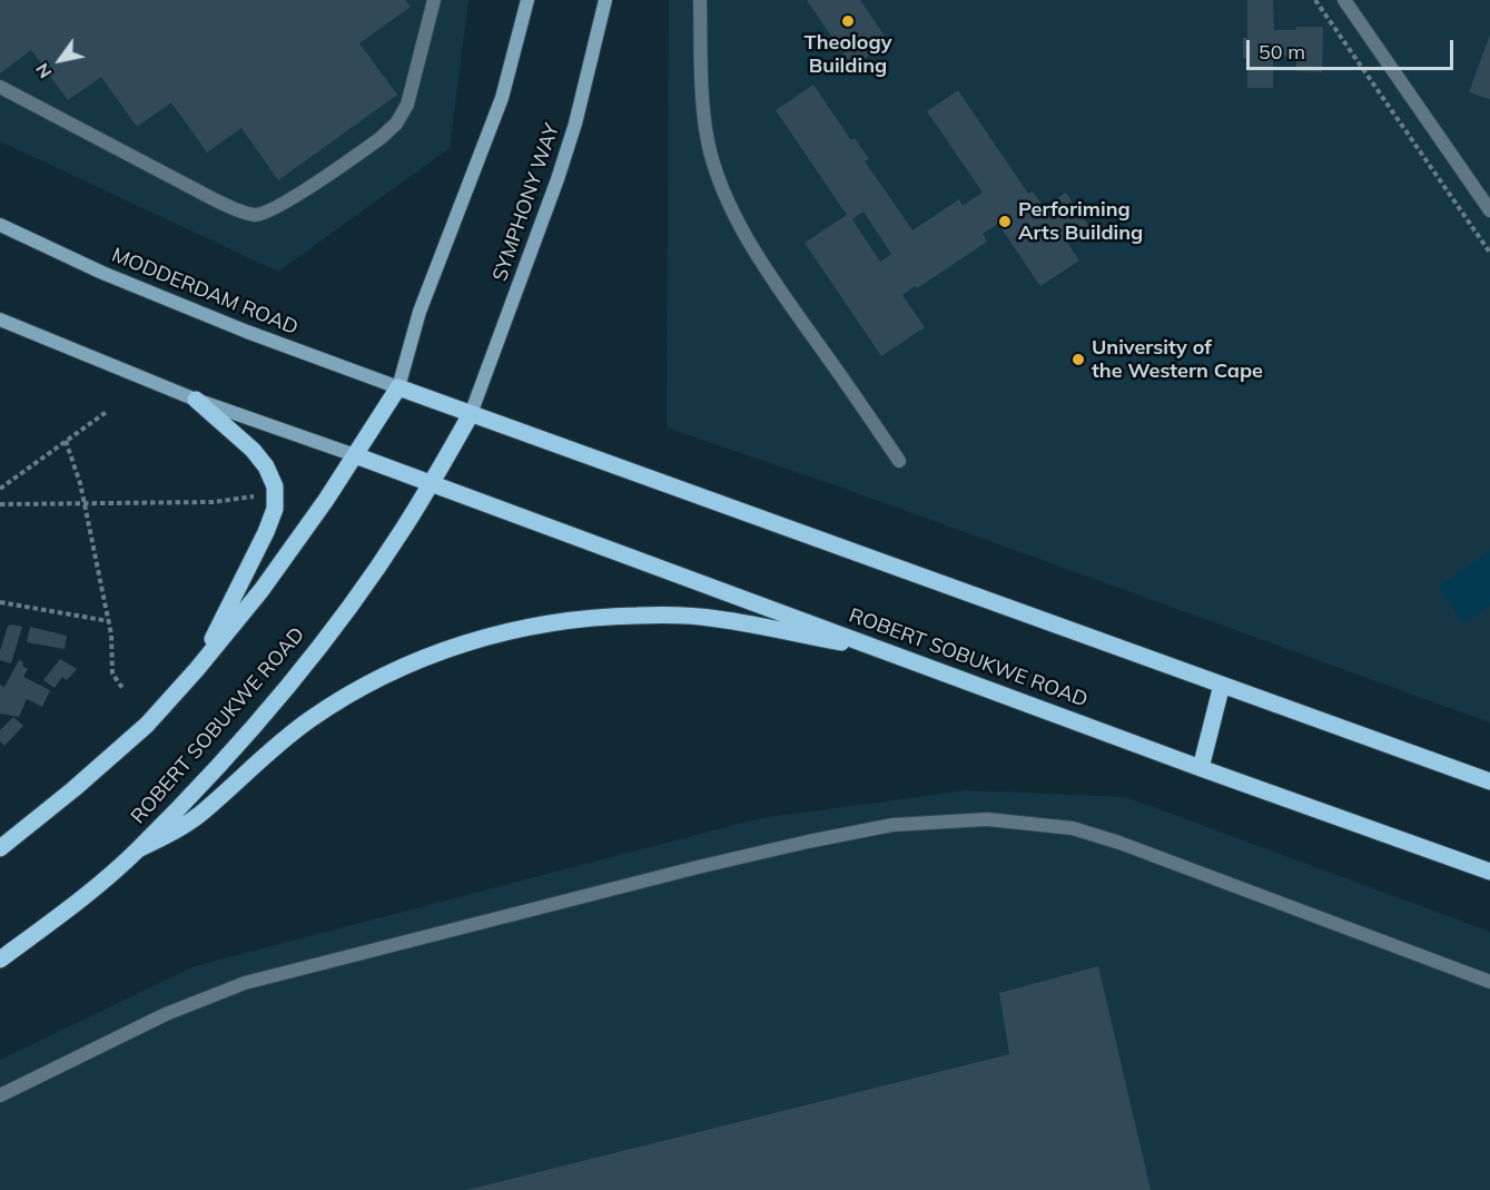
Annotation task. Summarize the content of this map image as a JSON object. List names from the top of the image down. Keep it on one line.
{"streets":{"main road":["SYMPHONY WAY","MODDERDAM ROAD","ROBERT SOBUKWE ROAD"]},"crossings":[["SYMPHONY WAY","ROBERT SOBUKWE ROAD"]],"places":["Theology Building","Perforiming Arts Building","University of the Western Cape"],"scale_bar":"50 m","north":"bottom left"}
